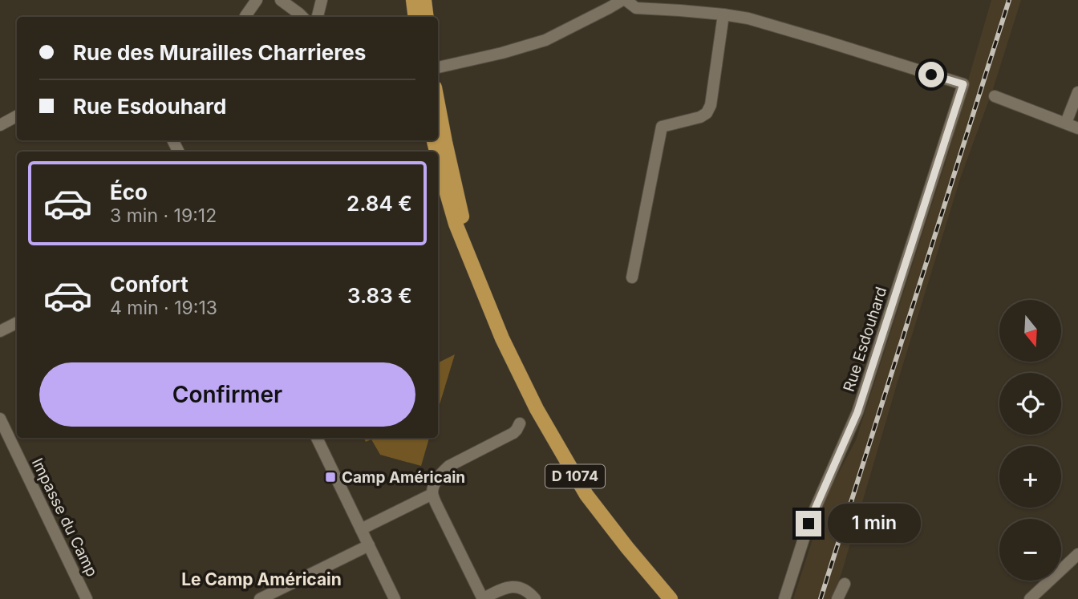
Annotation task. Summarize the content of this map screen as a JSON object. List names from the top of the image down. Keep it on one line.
{"streets":{"main road":["D 1074"],"street":["Rue Esdouhard","Impasse du Camp"]},"districts":["Le Camp Américain"],"places":{"transit":["Camp Américain"]},"north":"bottom","page":{"banner":["Rue des Murailles Charrieres","Rue Esdouhard"],"list":[{"name":"Éco","note":"3 min · 19:12","value":"2.84 €"},{"name":"Confort","note":"4 min · 19:13","value":"3.83 €"}],"map_buttons":["+","−"],"buttons":"Confirmer","bubble":"1 min"}}
